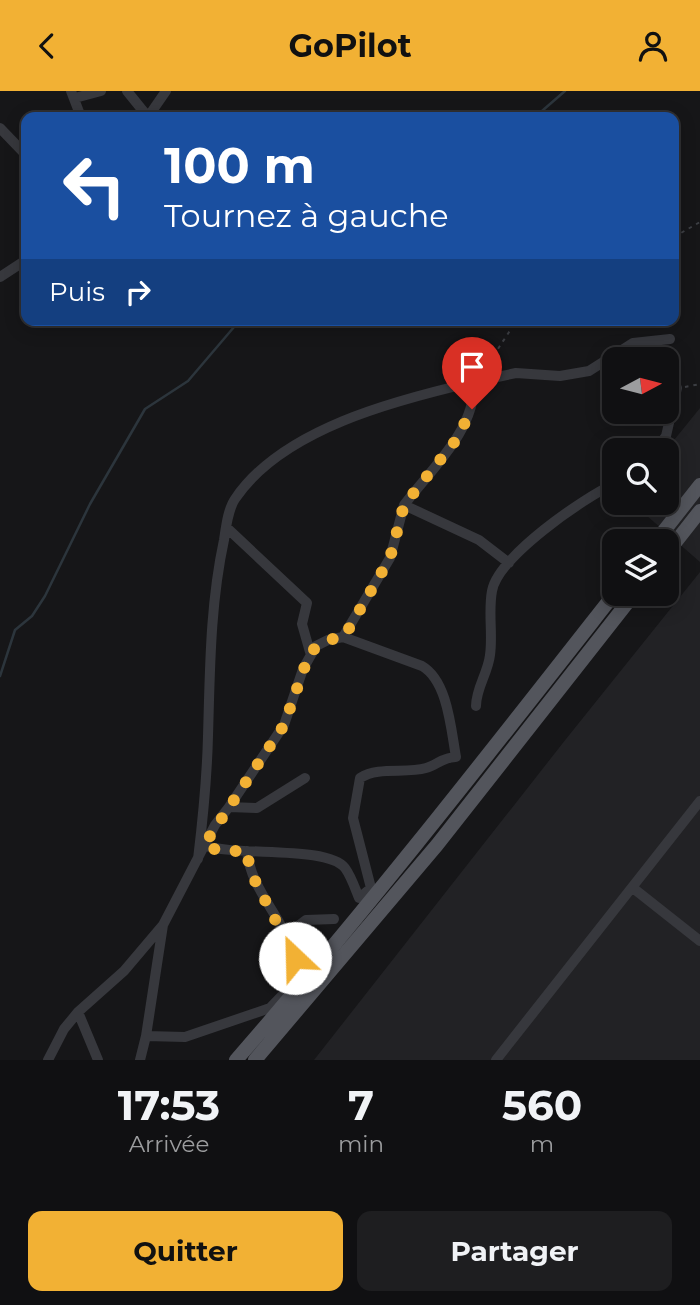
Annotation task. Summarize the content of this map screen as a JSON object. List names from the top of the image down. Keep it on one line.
{"north":"right","page":{"header":"GoPilot","turn":["100 m","Tournez à gauche"],"then":"Puis","eta":["17:53","Arrivée","7","min","560","m"],"buttons":["Quitter","Partager"]}}
